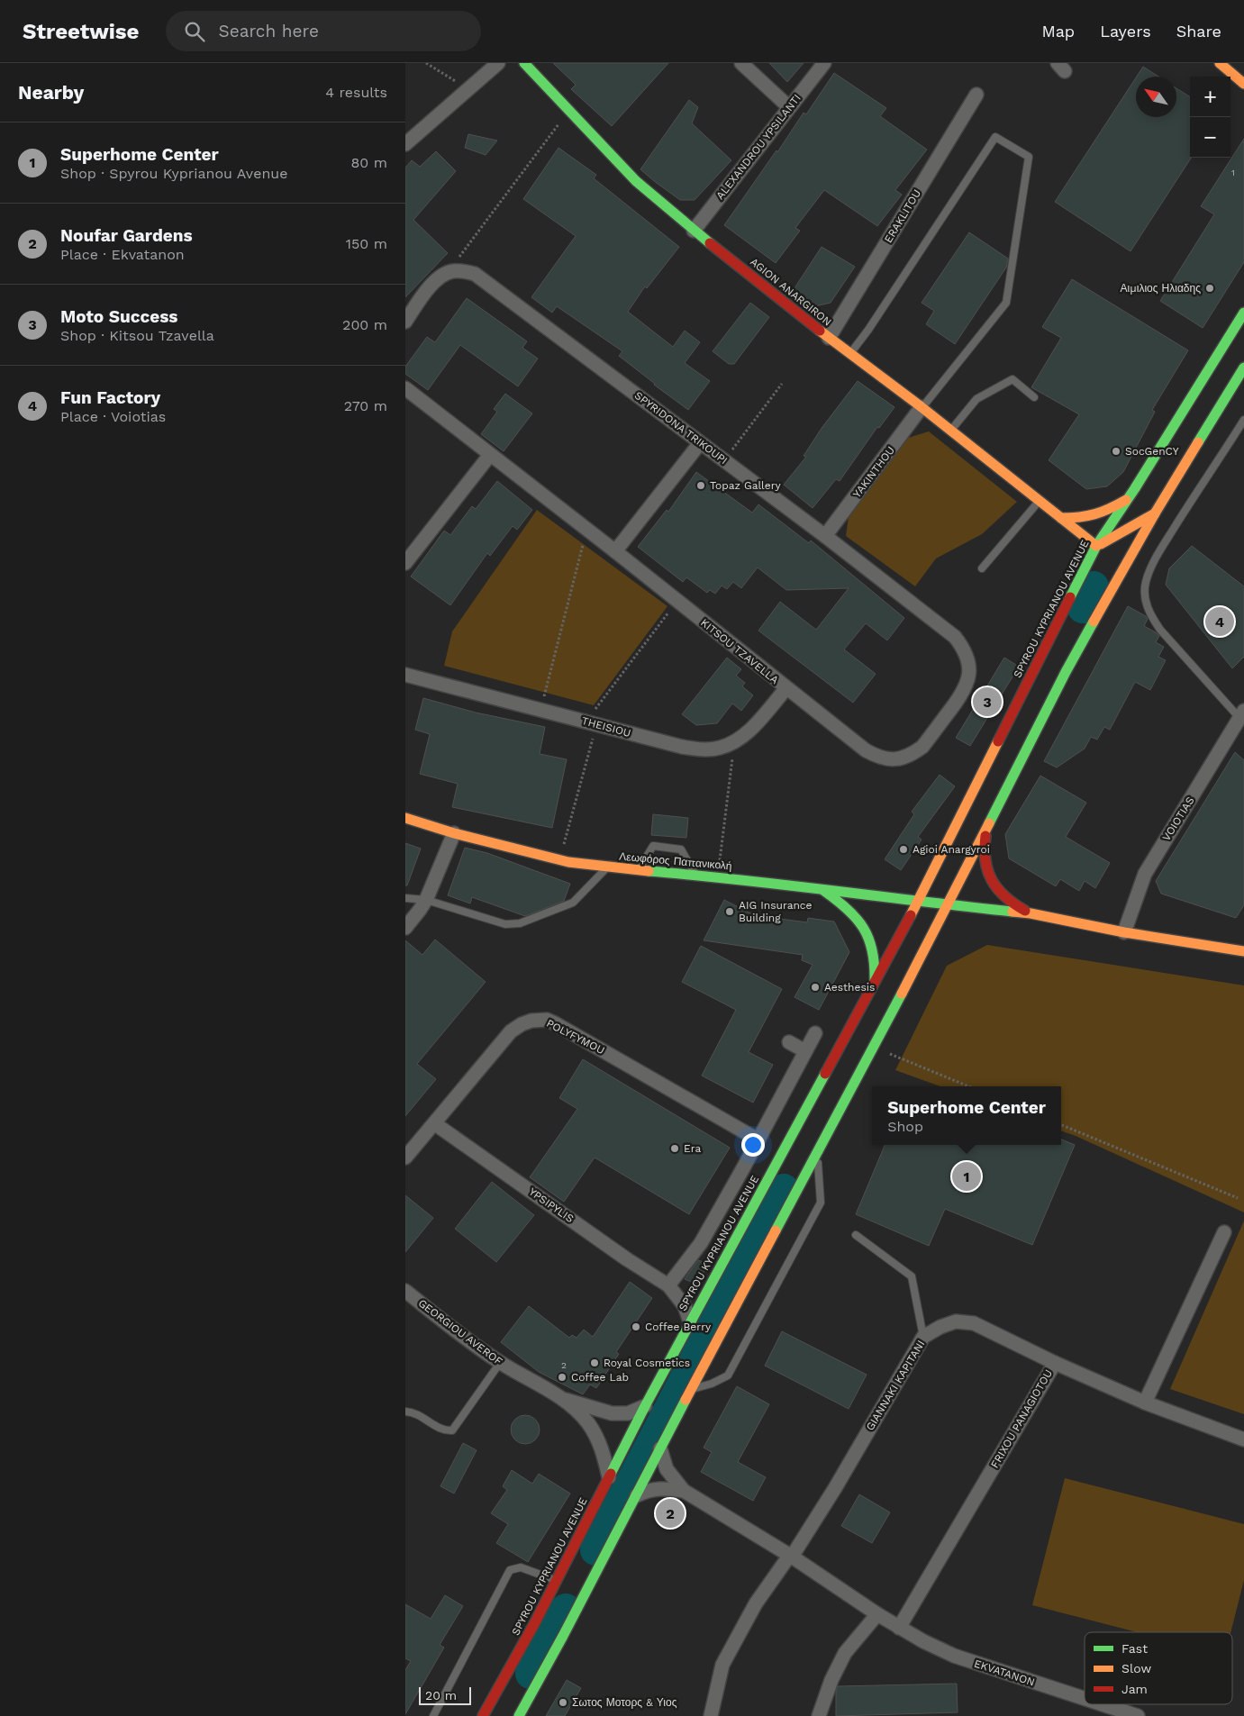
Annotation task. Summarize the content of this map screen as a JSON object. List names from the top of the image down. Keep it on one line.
{"streets":{"main road":["AGION ANARGIRON","SPYROU KYPRIANOU AVENUE","Λεωφόρος Παπανικολή"],"street":["ALEXANDROU YPSILANTI","ERAKLITOU","SPYRIDONA TRIKOUPI","YAKINTHOU","KITSOU TZAVELLA","THEISIOU","VOIOTIAS","POLYFYMOU","YPSIPYLIS","GEORGIOU AVEROF","GIANNAKI KAPITANI","FRIXOU PANAGIOTOU","EKVATANON"]},"crossings":[["ALEXANDROU YPSILANTI","AGION ANARGIRON"],["ERAKLITOU","AGION ANARGIRON"],["AGION ANARGIRON","YAKINTHOU"],["AGION ANARGIRON","SPYROU KYPRIANOU AVENUE"],["SPYRIDONA TRIKOUPI","YAKINTHOU"],["SPYRIDONA TRIKOUPI","KITSOU TZAVELLA"],["SPYROU KYPRIANOU AVENUE","Λεωφόρος Παπανικολή"],["SPYROU KYPRIANOU AVENUE","YPSIPYLIS"],["SPYROU KYPRIANOU AVENUE","GEORGIOU AVEROF"],["KITSOU TZAVELLA","THEISIOU"],["POLYFYMOU","YPSIPYLIS"],["GIANNAKI KAPITANI","FRIXOU PANAGIOTOU"],["GIANNAKI KAPITANI","EKVATANON"],["FRIXOU PANAGIOTOU","EKVATANON"]],"places":["Αιμιλιος Ηλιαδης","SocGenCY","Topaz Gallery","Agioi Anargyroi","AIG Insurance Building","Aesthesis","Era","Coffee Berry","Royal Cosmetics","Coffee Lab","Σωτος Μοτορς & Υιος"],"house_numbers":["1","2"],"legend":["Fast","Slow","Jam"],"scale_bar":"20 m","north":"top left","page":{"header":"Streetwise","search":"Search here","nav":["Map","Layers","Share"],"heading":["Nearby","4 results"],"map_buttons":["+","−"],"list":[{"mark":"1","name":"Superhome Center","note":"Shop · Spyrou Kyprianou Avenue","value":"80 m"},{"mark":"2","name":"Noufar Gardens","note":"Place · Ekvatanon","value":"150 m"},{"mark":"3","name":"Moto Success","note":"Shop · Kitsou Tzavella","value":"200 m"},{"mark":"4","name":"Fun Factory","note":"Place · Voiotias","value":"270 m"}],"pins":["4","3","1","2"],"popup":["Superhome Center","Shop"],"scale":"20 m"}}
